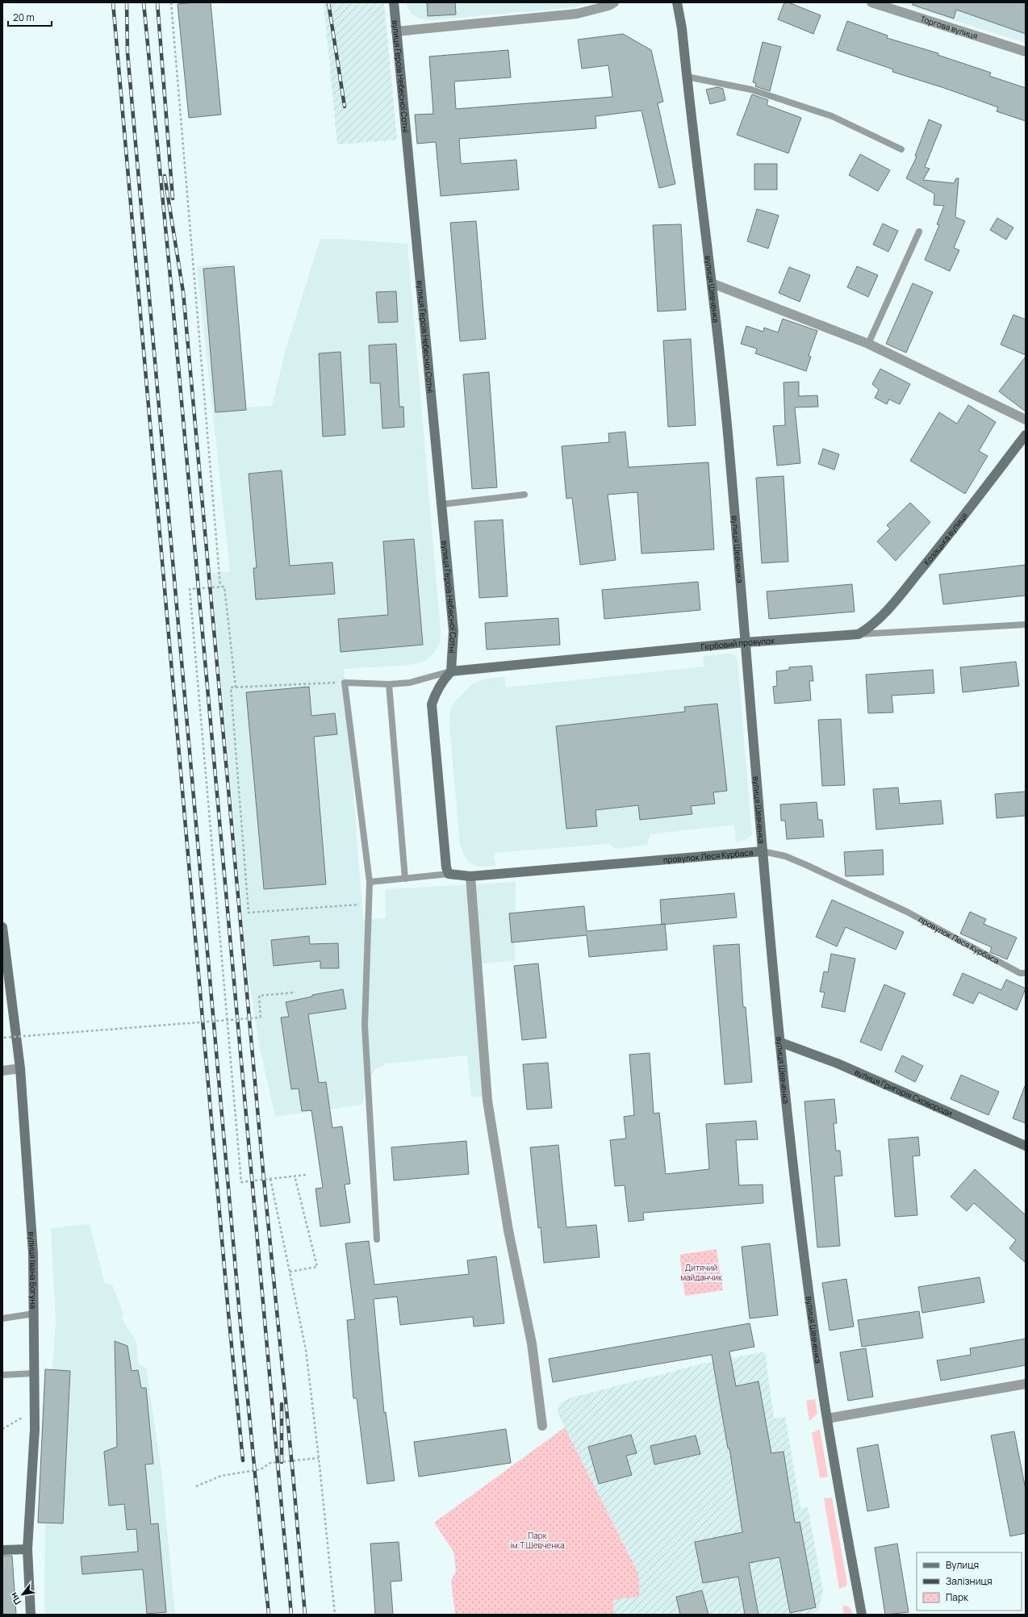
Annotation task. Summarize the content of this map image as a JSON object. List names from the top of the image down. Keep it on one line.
{"streets":{"street":["Торгова вулиця","вулиця Героїв Небесної Сотні","вулиця Шевченка","Козацька вулиця","Гербовий провулок","провулок Леся Курбаса","вулиця Григорія Сковороди","вулиця Івана Богуна"]},"crossings":[["вулиця Героїв Небесної Сотні","Гербовий провулок"],["вулиця Шевченка","Гербовий провулок"],["вулиця Шевченка","провулок Леся Курбаса"],["вулиця Шевченка","вулиця Григорія Сковороди"],["Козацька вулиця","Гербовий провулок"]],"parks":["Дитячий майданчик","Парк ім.Т.Шевченка"],"legend":["Вулиця","Залізниця","Парк"],"scale_bar":"20 m","north":"bottom left"}
